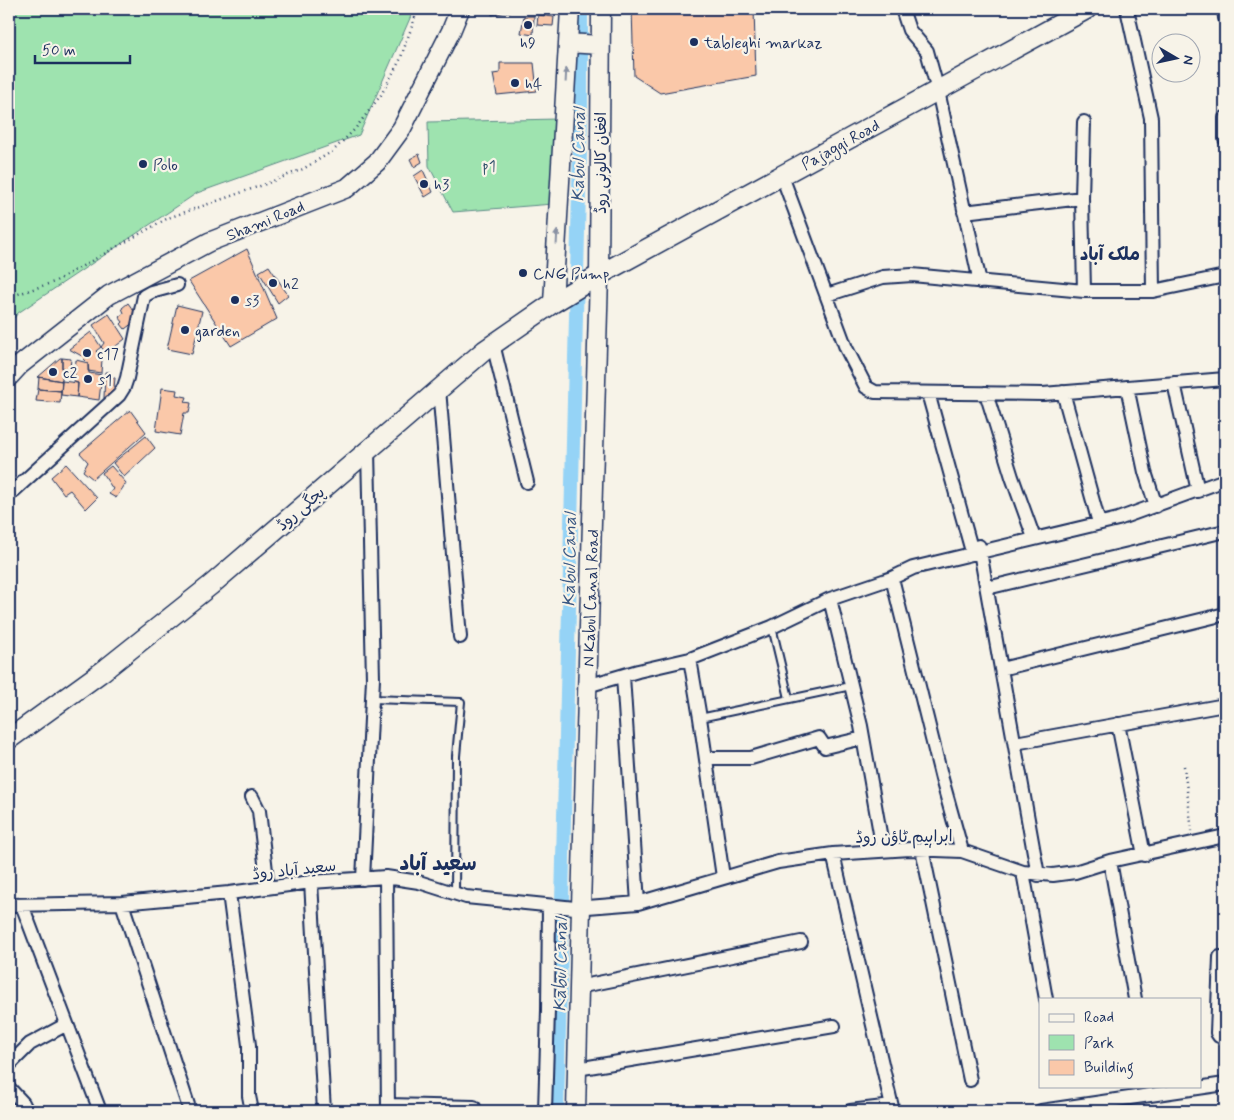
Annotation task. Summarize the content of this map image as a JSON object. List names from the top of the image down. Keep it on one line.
{"streets":{"main road":["Pajaggi Road","افغان کالونی روڈ","Shami Road","پجگی روڈ","N Kabul Canal Road"],"street":["ابراہیم ٹاؤن روڈ","سعید آباد روڈ"]},"crossings":[["Pajaggi Road","افغان کالونی روڈ"],["Pajaggi Road","پجگی روڈ"],["Pajaggi Road","N Kabul Canal Road"],["افغان کالونی روڈ","پجگی روڈ"],["افغان کالونی روڈ","N Kabul Canal Road"],["پجگی روڈ","N Kabul Canal Road"],["N Kabul Canal Road","ابراہیم ٹاؤن روڈ"],["N Kabul Canal Road","سعید آباد روڈ"],["ابراہیم ٹاؤن روڈ","سعید آباد روڈ"]],"districts":["ملک آباد","سعید آباد"],"water":["Kabul Canal"],"parks":["p1"],"places":["h9","tableghi markaz","h4","Polo","h3","CNG Pump","h2","s3","garden","c17","c2","s1"],"legend":["Road","Park","Building"],"scale_bar":"50 m","north":"right"}
